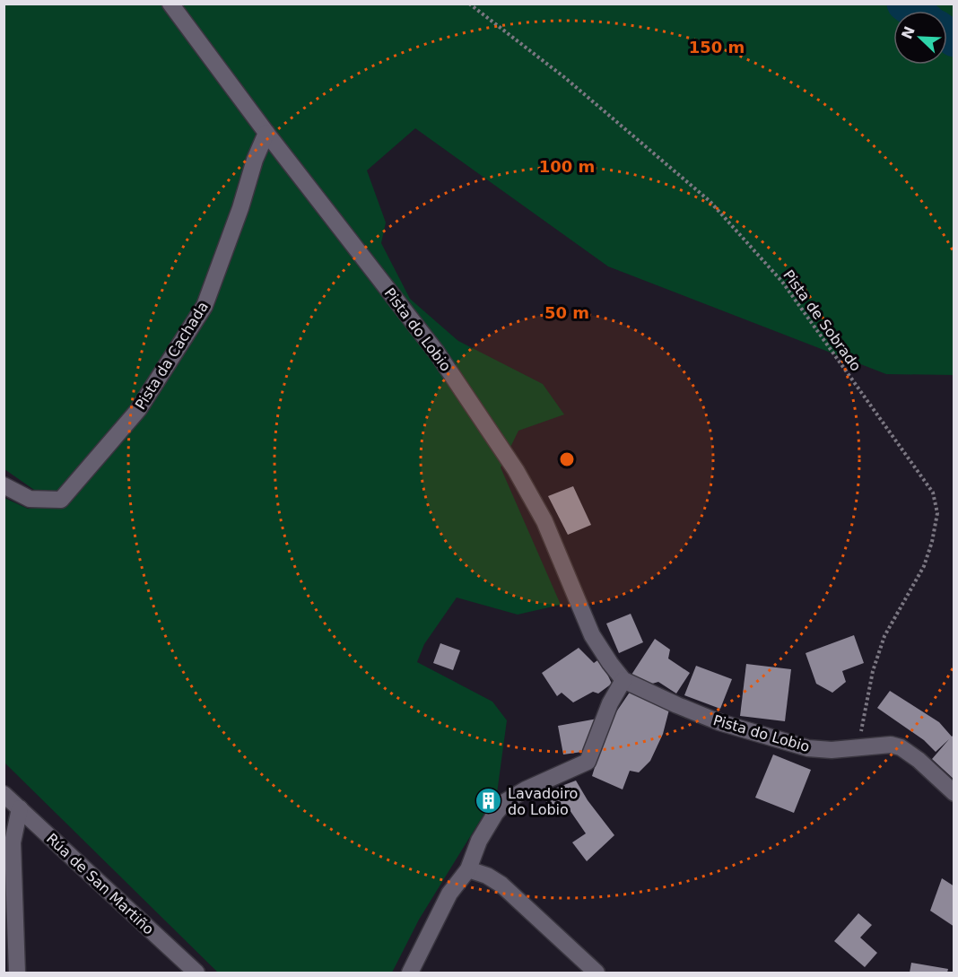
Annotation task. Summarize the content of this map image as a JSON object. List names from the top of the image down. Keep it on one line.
{"streets":{"street":["Pista do Lobio","Pista da Cachada","Rúa de San Martiño"],"path":["Pista de Sobrado"]},"crossings":[["Pista de Sobrado","Pista do Lobio"],["Pista do Lobio","Pista da Cachada"]],"places":{"building":["Lavadoiro do Lobio"]},"north":"top left","rings":["150 m","100 m","50 m"]}
